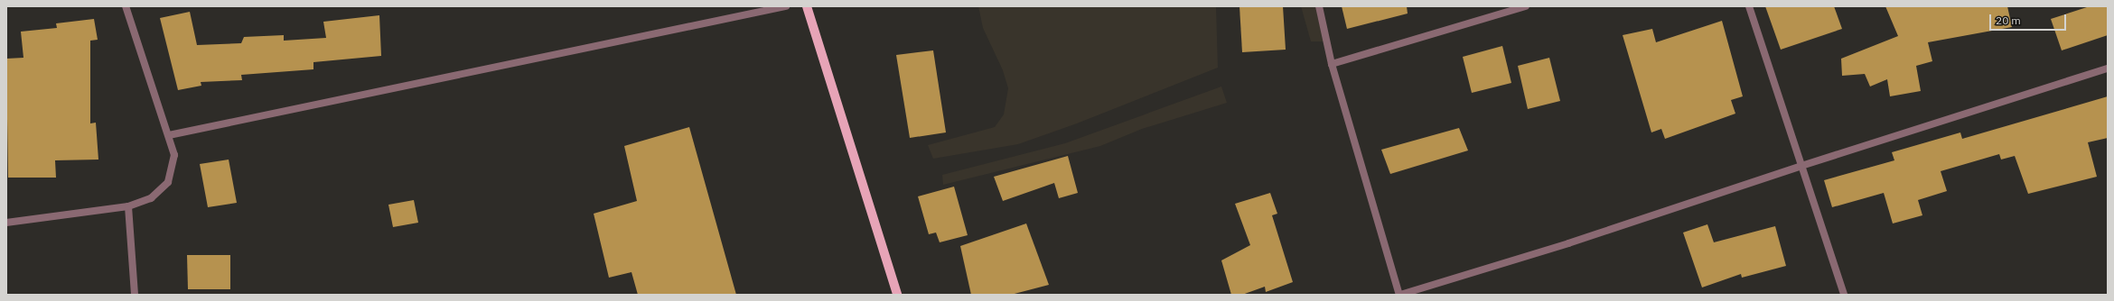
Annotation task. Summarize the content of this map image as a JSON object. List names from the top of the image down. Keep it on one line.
{"scale_bar":"20 m"}
